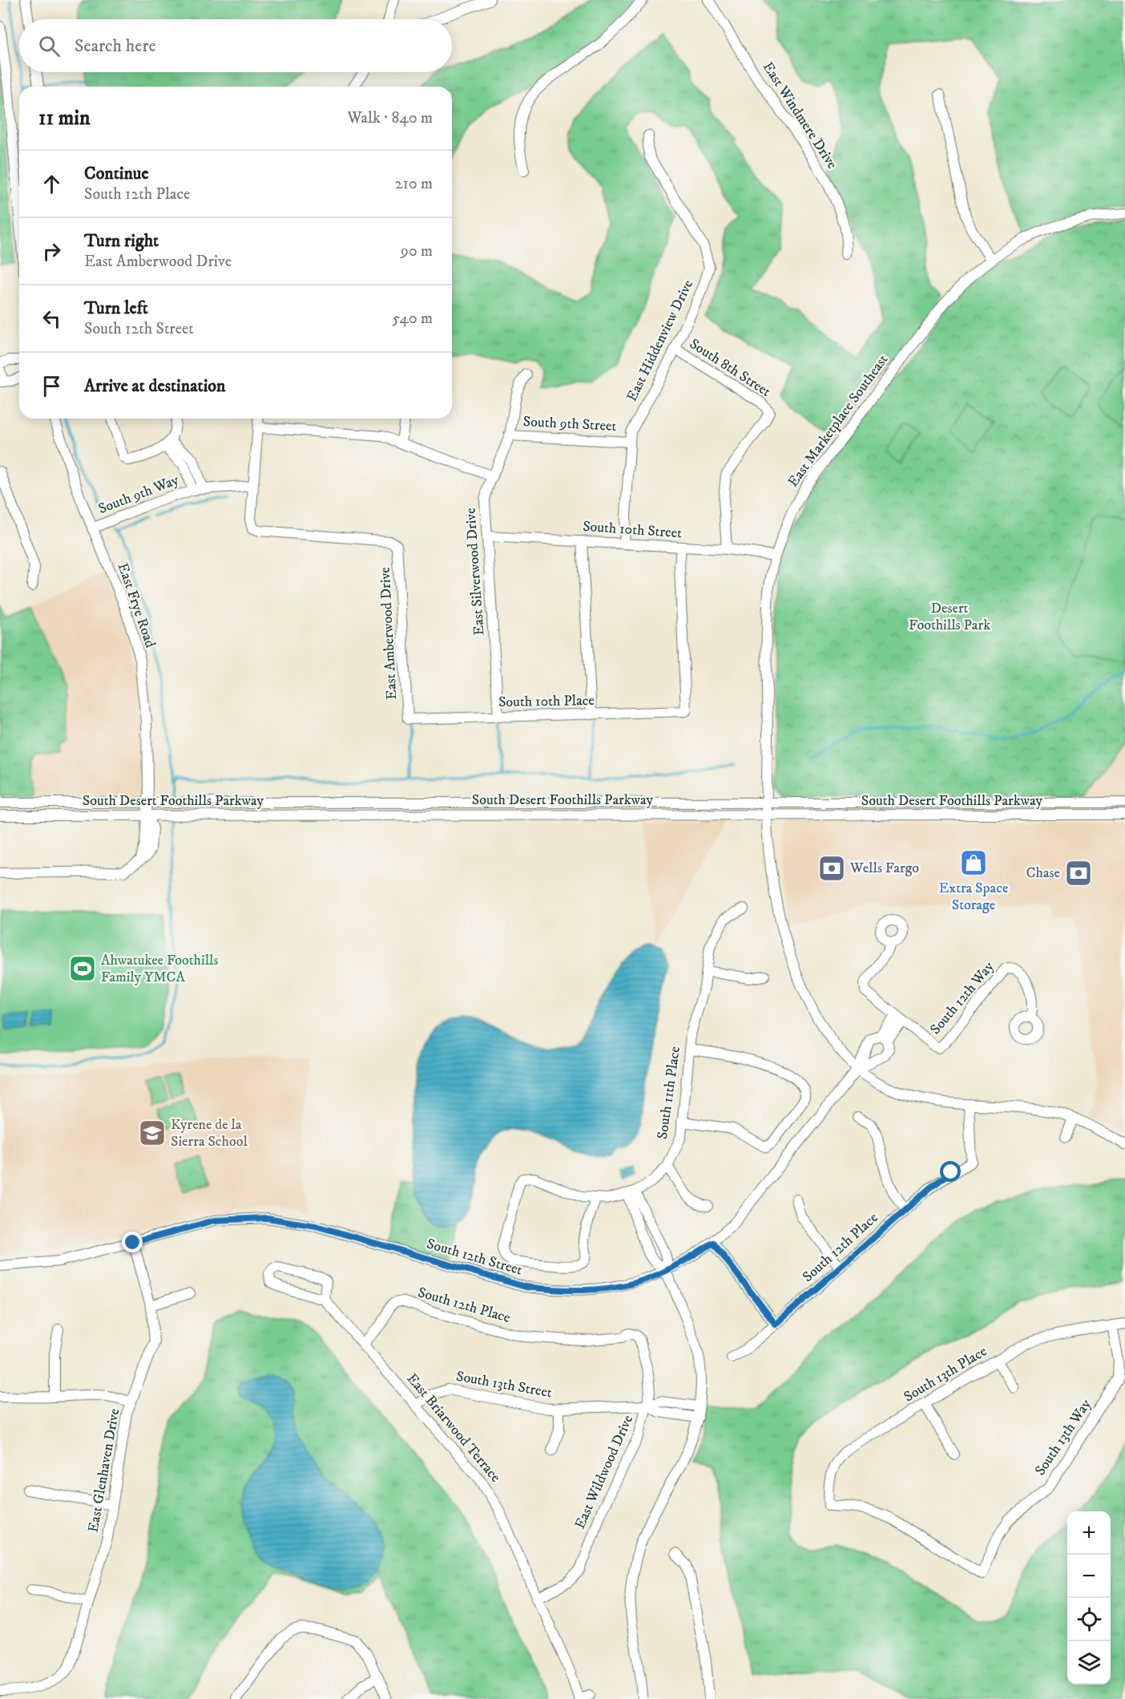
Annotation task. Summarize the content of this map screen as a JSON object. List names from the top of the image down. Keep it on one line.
{"streets":{"street":["East Windmere Drive","East Hiddenview Drive","South 8th Street","East Marketplace Southeast","South 9th Street","South 9th Way","South 10th Street","East Silverwood Drive","East Frye Road","East Amberwood Drive","South 10th Place","South Desert Foothills Parkway","South 12th Way","South 11th Place","South 12th Place","South 12th Street","South 13th Place","South 13th Street","East Briarwood Terrace","South 13th Way","East Glenhaven Drive","East Wildwood Drive"]},"crossings":[["East Hiddenview Drive","South 8th Street"],["East Hiddenview Drive","South 9th Street"],["East Hiddenview Drive","South 10th Street"],["South 8th Street","South 10th Street"],["East Marketplace Southeast","South 10th Street"],["East Marketplace Southeast","South Desert Foothills Parkway"],["East Marketplace Southeast","South 12th Street"],["South 9th Street","East Silverwood Drive"],["South 9th Way","East Frye Road"],["South 9th Way","East Amberwood Drive"],["South 10th Street","East Silverwood Drive"],["South 10th Street","South 10th Place"],["East Silverwood Drive","South 10th Place"],["East Frye Road","South Desert Foothills Parkway"],["East Amberwood Drive","South 10th Place"],["South 12th Way","South 12th Street"],["South 12th Place","East Briarwood Terrace"],["South 12th Place","East Wildwood Drive"],["South 12th Street","East Glenhaven Drive"],["South 13th Place","South 13th Way"],["South 13th Street","East Briarwood Terrace"],["South 13th Street","East Wildwood Drive"],["East Briarwood Terrace","East Wildwood Drive"]],"parks":["Desert Foothills Park"],"places":{"shop":["Extra Space Storage"],"bank":["Wells Fargo","Chase"],"sports":["Ahwatukee Foothills Family YMCA"],"school or university":["Kyrene de la Sierra School"]},"page":{"search":"Search here","heading":["11 min","Walk · 840 m"],"list":[["Continue","South 12th Place","210 m"],["Turn right","East Amberwood Drive","90 m"],["Turn left","South 12th Street","540 m"],"Arrive at destination"],"map_buttons":["+","−"]}}
